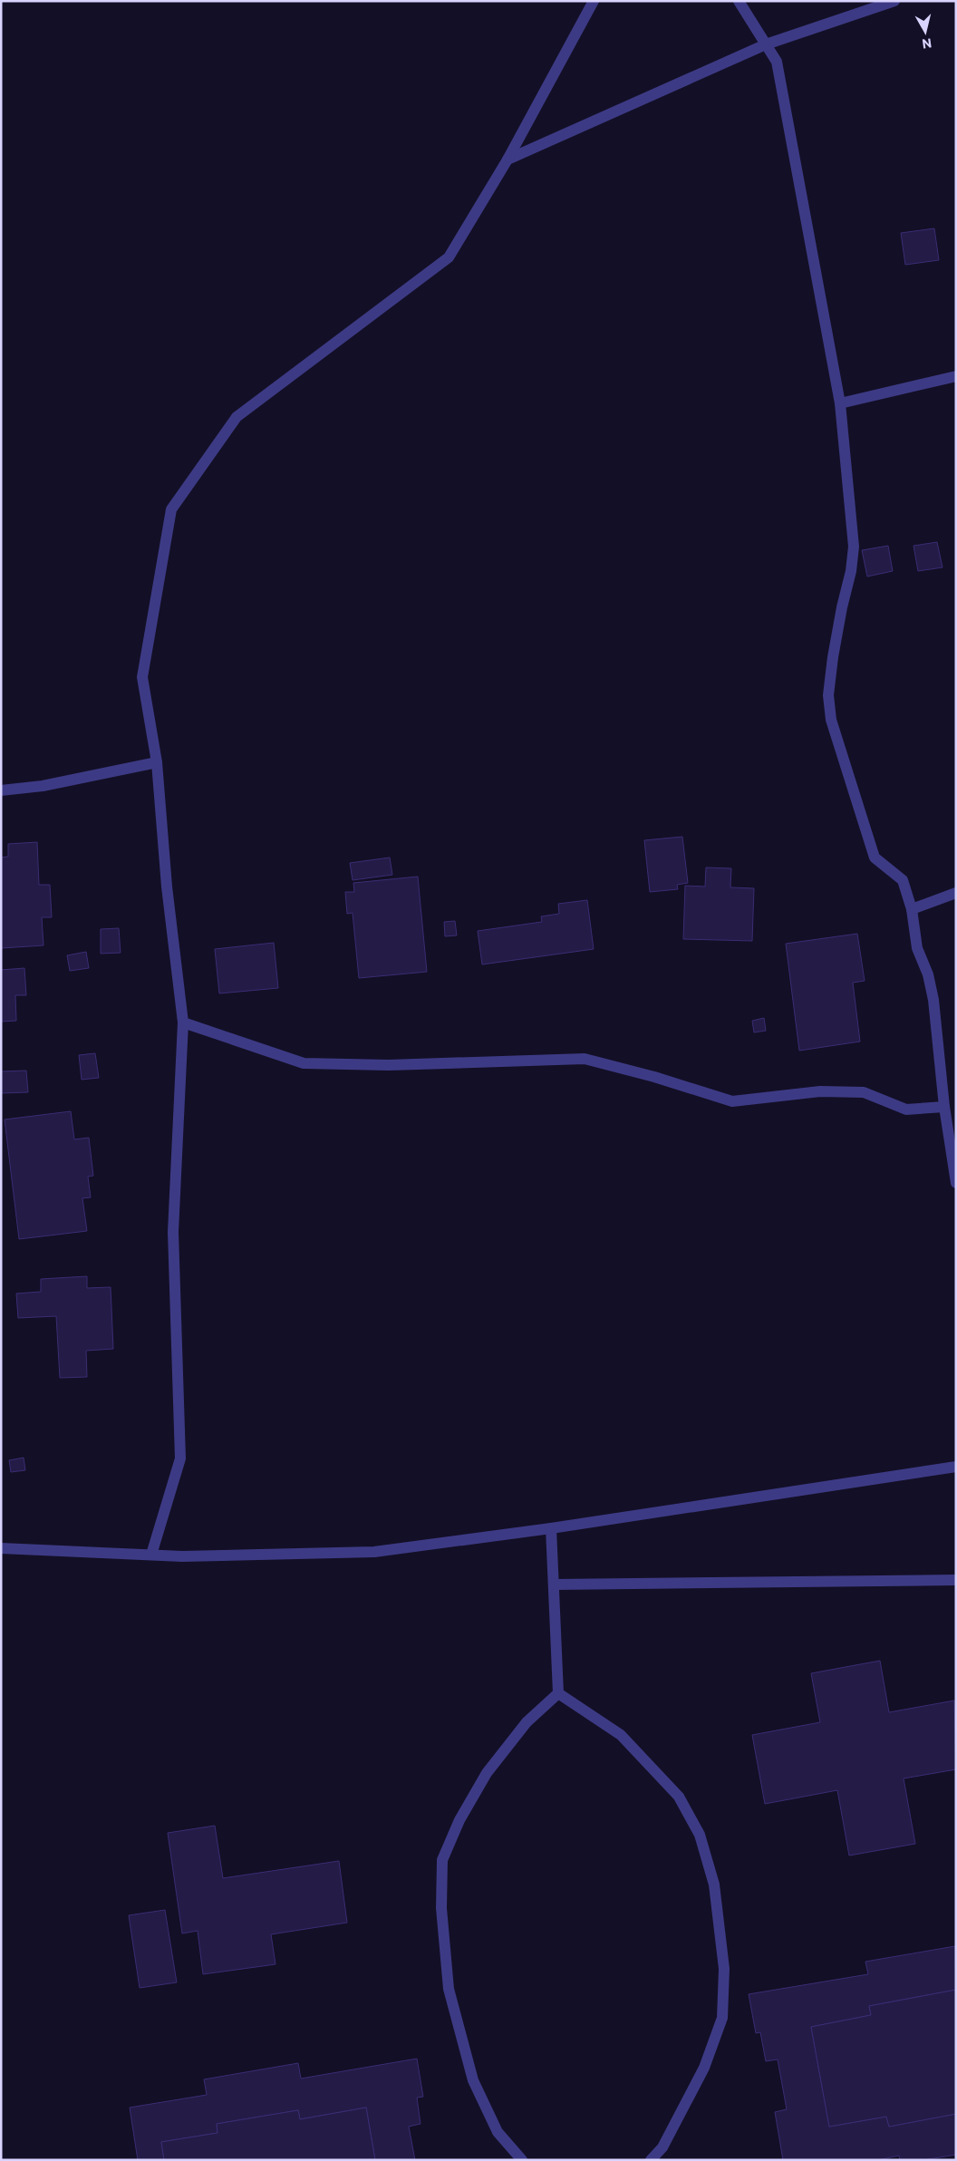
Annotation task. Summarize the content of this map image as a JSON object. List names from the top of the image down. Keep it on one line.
{"north":"bottom"}
